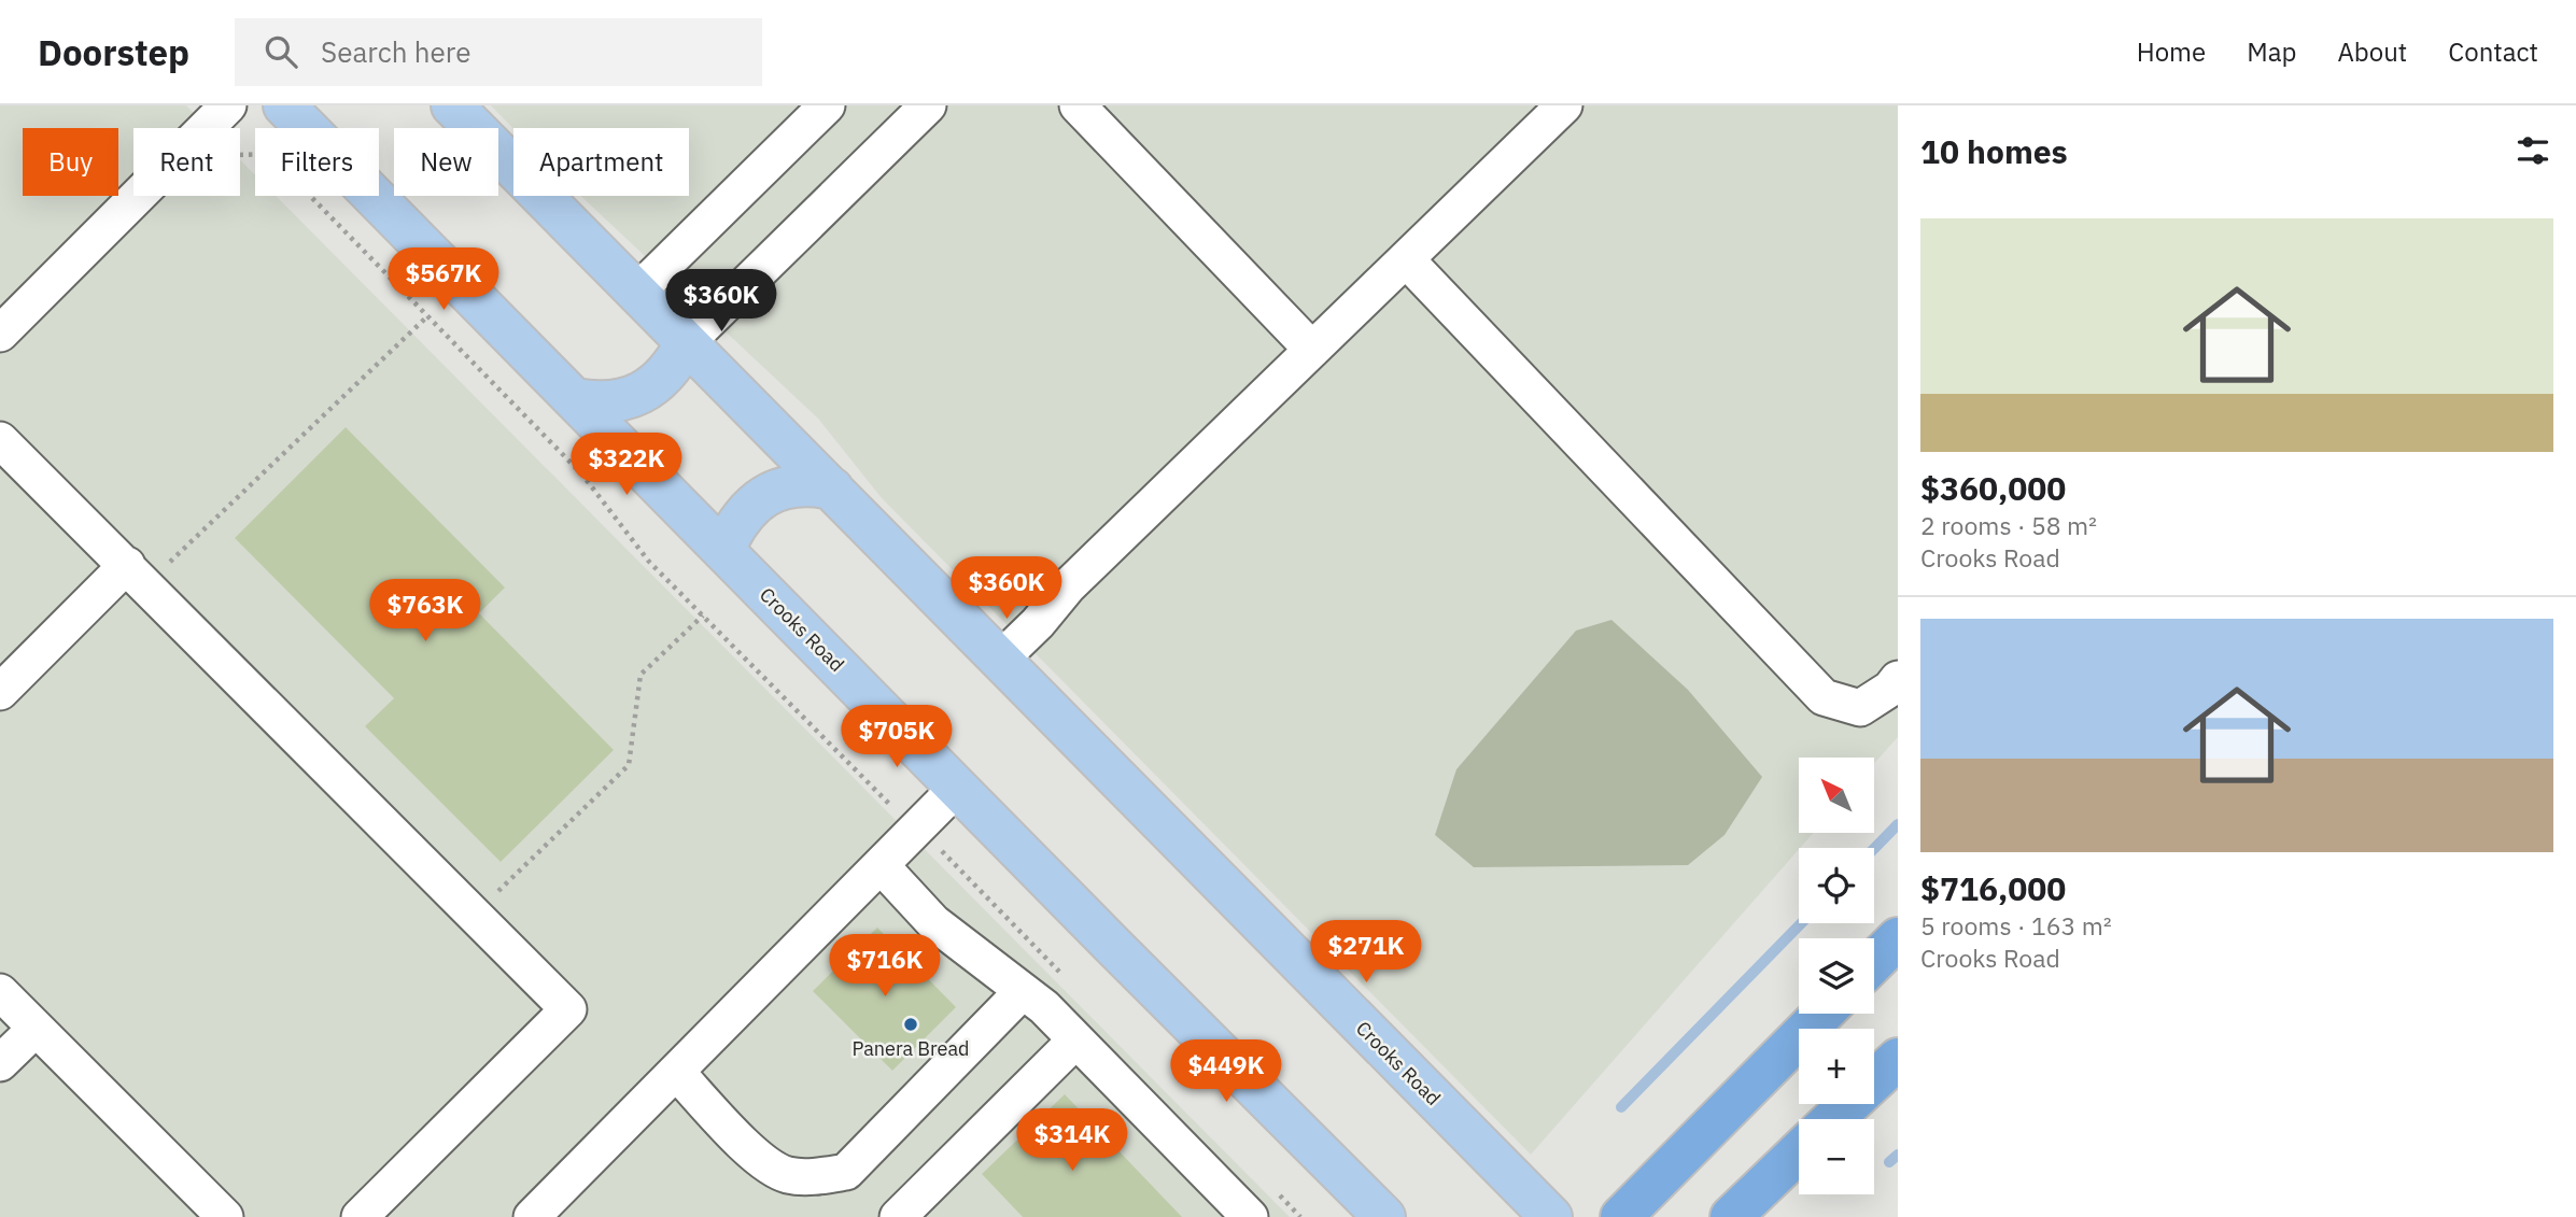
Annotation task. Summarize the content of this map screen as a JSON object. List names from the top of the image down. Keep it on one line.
{"streets":{"main road":["Crooks Road"]},"places":["Panera Bread"],"north":"top left","page":{"header":"Doorstep","search":"Search here","nav":["Home","Map","About","Contact"],"heading":"10 homes","chip":["Buy","Rent","Filters","New","Apartment"],"list":[{"name":"$360,000","note":"2 rooms · 58 m² · Crooks Road"},{"name":"$716,000","note":"5 rooms · 163 m² · Crooks Road"}],"price":["$567K","$360K","$322K","$360K","$763K","$705K","$271K","$716K","$449K","$314K"],"map_buttons":["+","−"]}}
